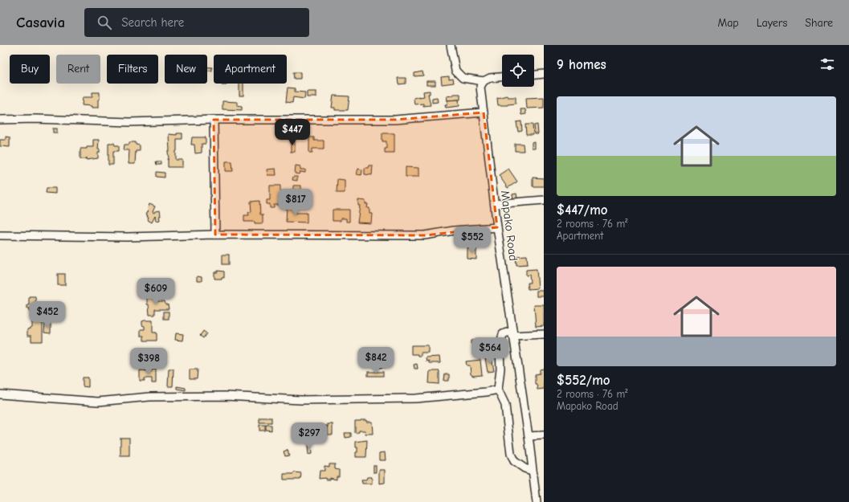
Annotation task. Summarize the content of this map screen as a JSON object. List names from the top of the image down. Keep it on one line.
{"streets":{"street":["Mapako Road"]},"page":{"header":"Casavia","search":"Search here","nav":["Map","Layers","Share"],"heading":"9 homes","chip":["Buy","Rent","Filters","New","Apartment"],"list":[{"name":"$447/mo","note":"2 rooms · 76 m² · Apartment"},{"name":"$552/mo","note":"2 rooms · 76 m² · Mapako Road"}],"price":["$447","$817","$552","$609","$452","$564","$842","$398","$297"]}}
